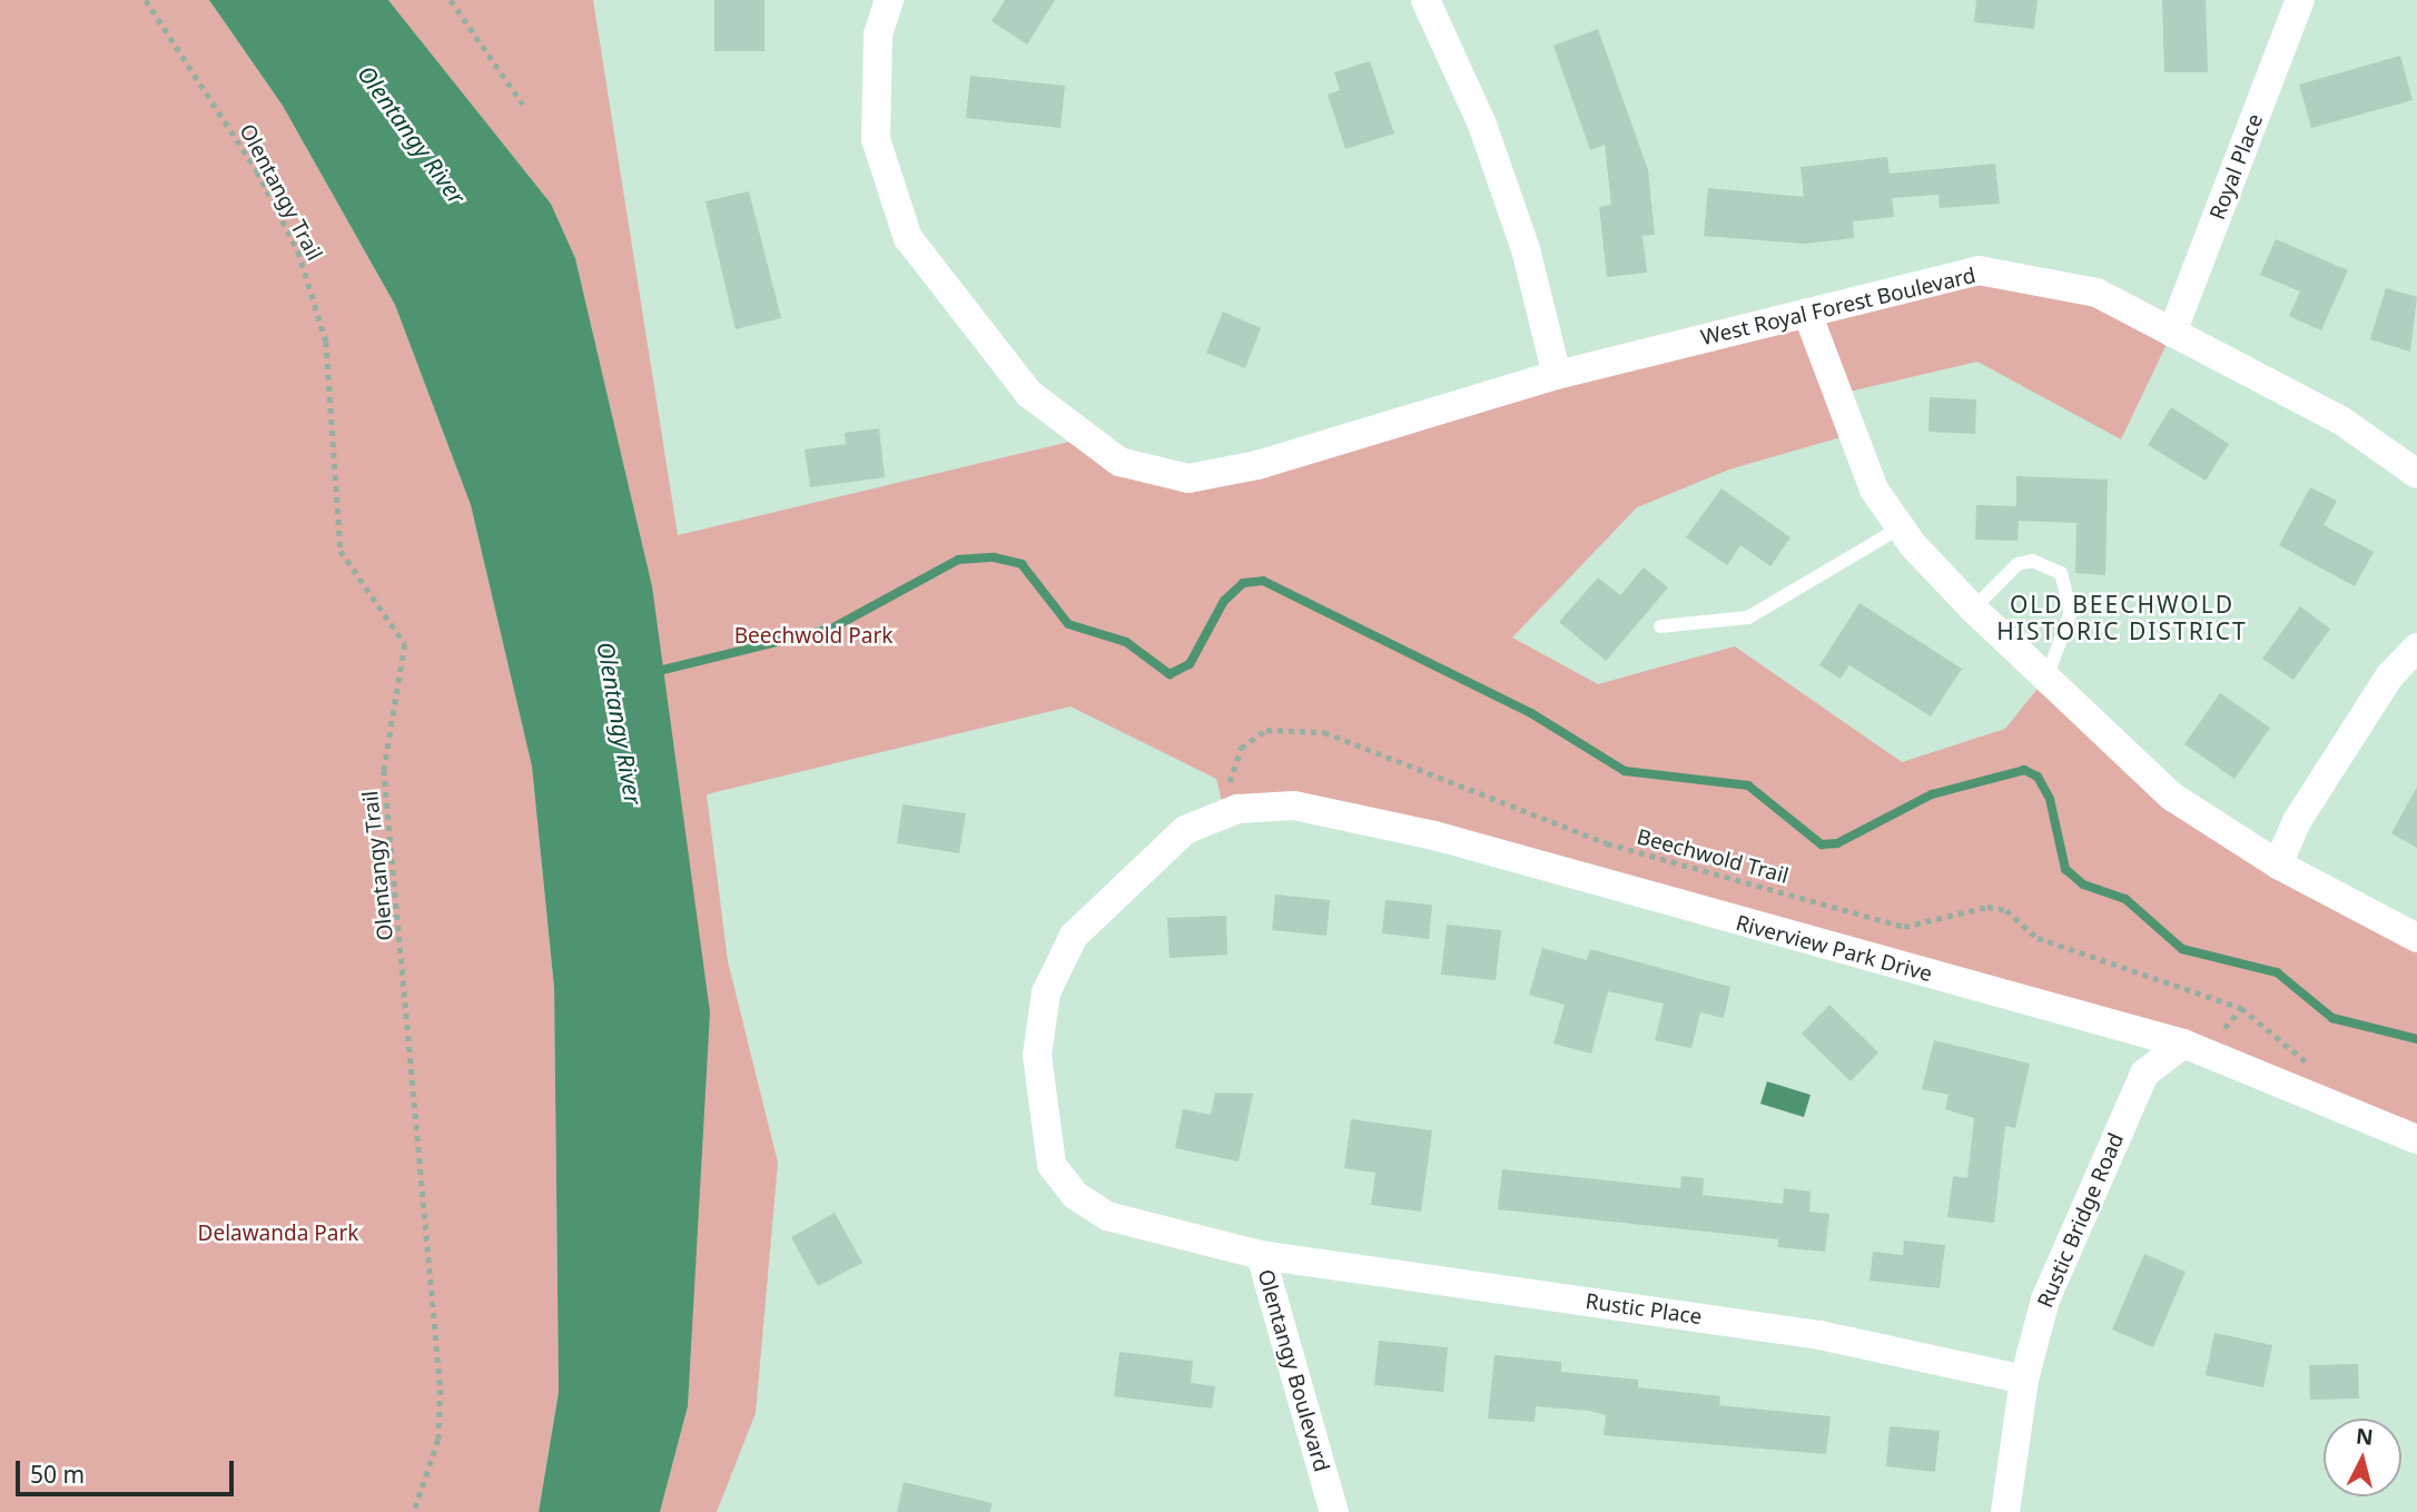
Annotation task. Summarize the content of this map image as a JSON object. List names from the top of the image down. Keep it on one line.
{"streets":{"street":["Royal Place","West Royal Forest Boulevard","Riverview Park Drive","Rustic Bridge Road","Rustic Place","Olentangy Boulevard"],"path":["Olentangy Trail","Beechwold Trail"]},"crossings":[["Royal Place","West Royal Forest Boulevard"],["Beechwold Trail","Riverview Park Drive"],["Beechwold Trail","Olentangy Boulevard"],["Riverview Park Drive","Rustic Bridge Road"],["Riverview Park Drive","Olentangy Boulevard"],["Rustic Bridge Road","Rustic Place"],["Rustic Place","Olentangy Boulevard"]],"districts":["OLD BEECHWOLD HISTORIC DISTRICT"],"water":["Olentangy River"],"parks":["Beechwold Park","Delawanda Park"],"scale_bar":"50 m","north":"top"}
